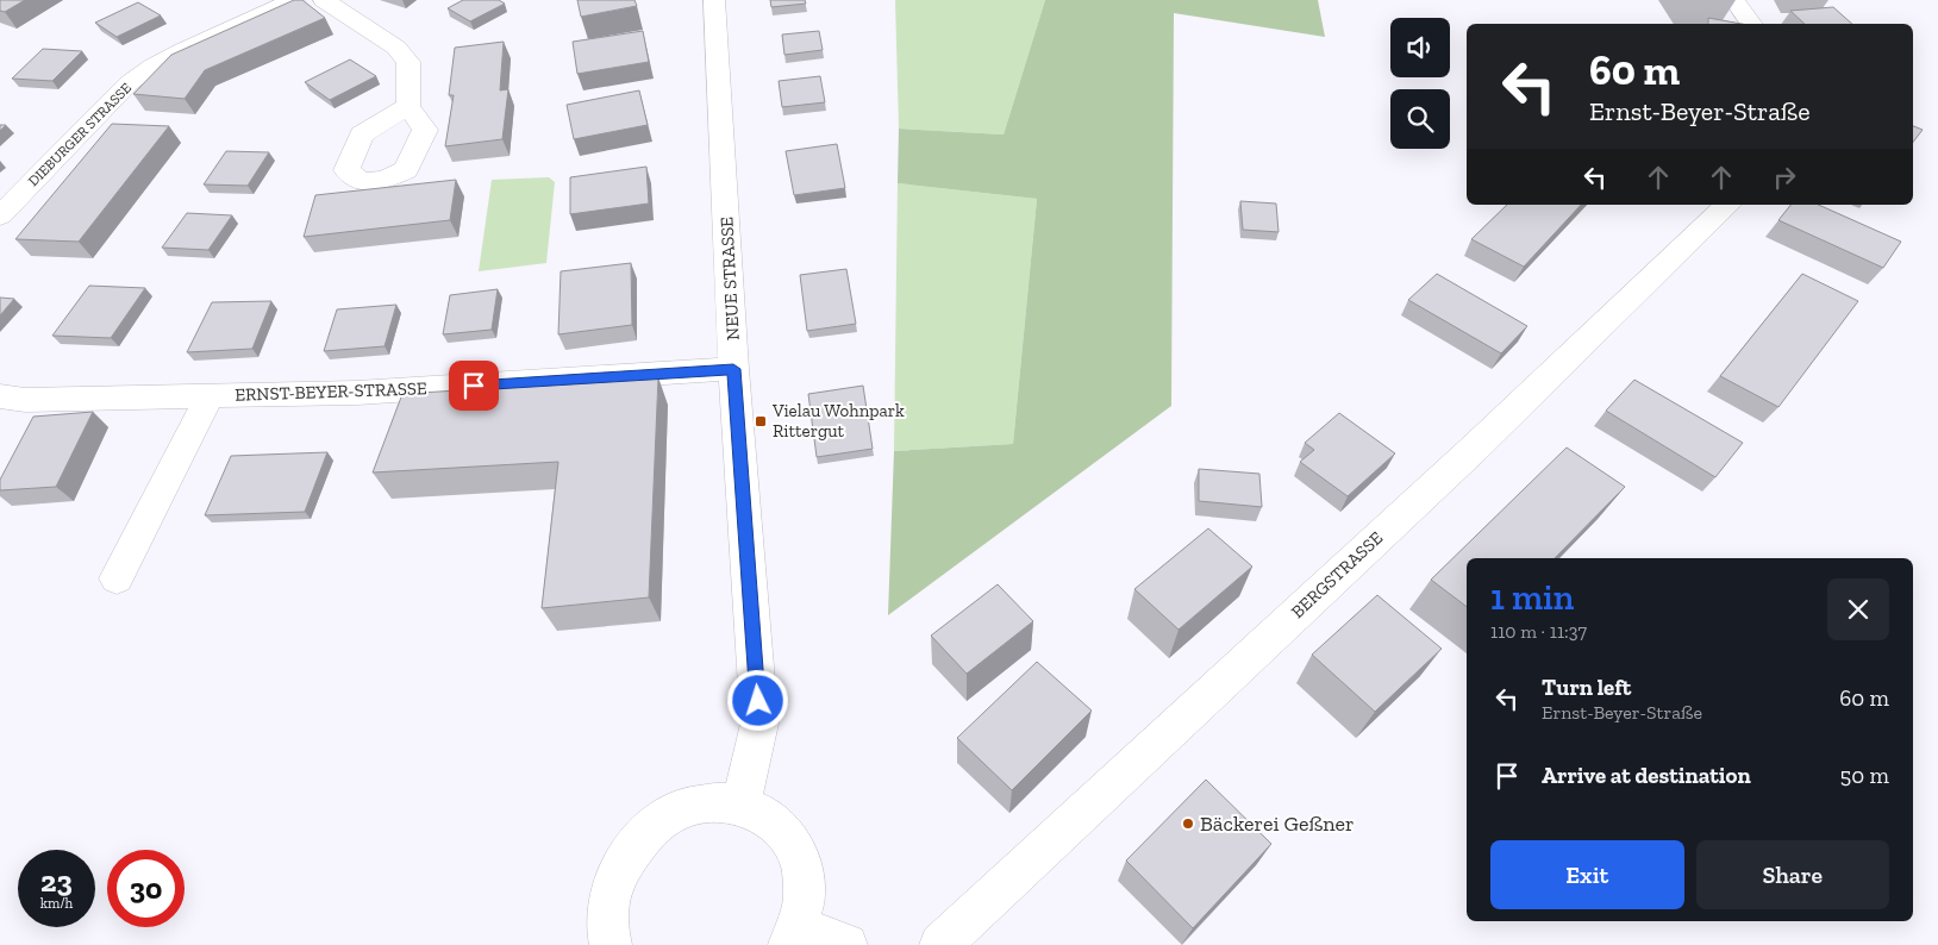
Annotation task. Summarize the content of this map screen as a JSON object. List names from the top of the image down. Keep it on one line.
{"streets":{"street":["DIEBURGER STRASSE","NEUE STRASSE","ERNST-BEYER-STRASSE","BERGSTRASSE"]},"crossings":[["NEUE STRASSE","ERNST-BEYER-STRASSE"]],"places":{"transit":["Vielau Wohnpark Rittergut"],"other":["Bäckerei Geßner"]},"page":{"turn":["60 m","Ernst-Beyer-Straße"],"heading":["1 min","110 m · 11:37"],"list":[{"name":"Turn left","note":"Ernst-Beyer-Straße","value":"60 m"},{"name":"Arrive at destination","value":"50 m"}],"buttons":["Exit","Share"],"speed":"23 km/h","limit":"30"}}
